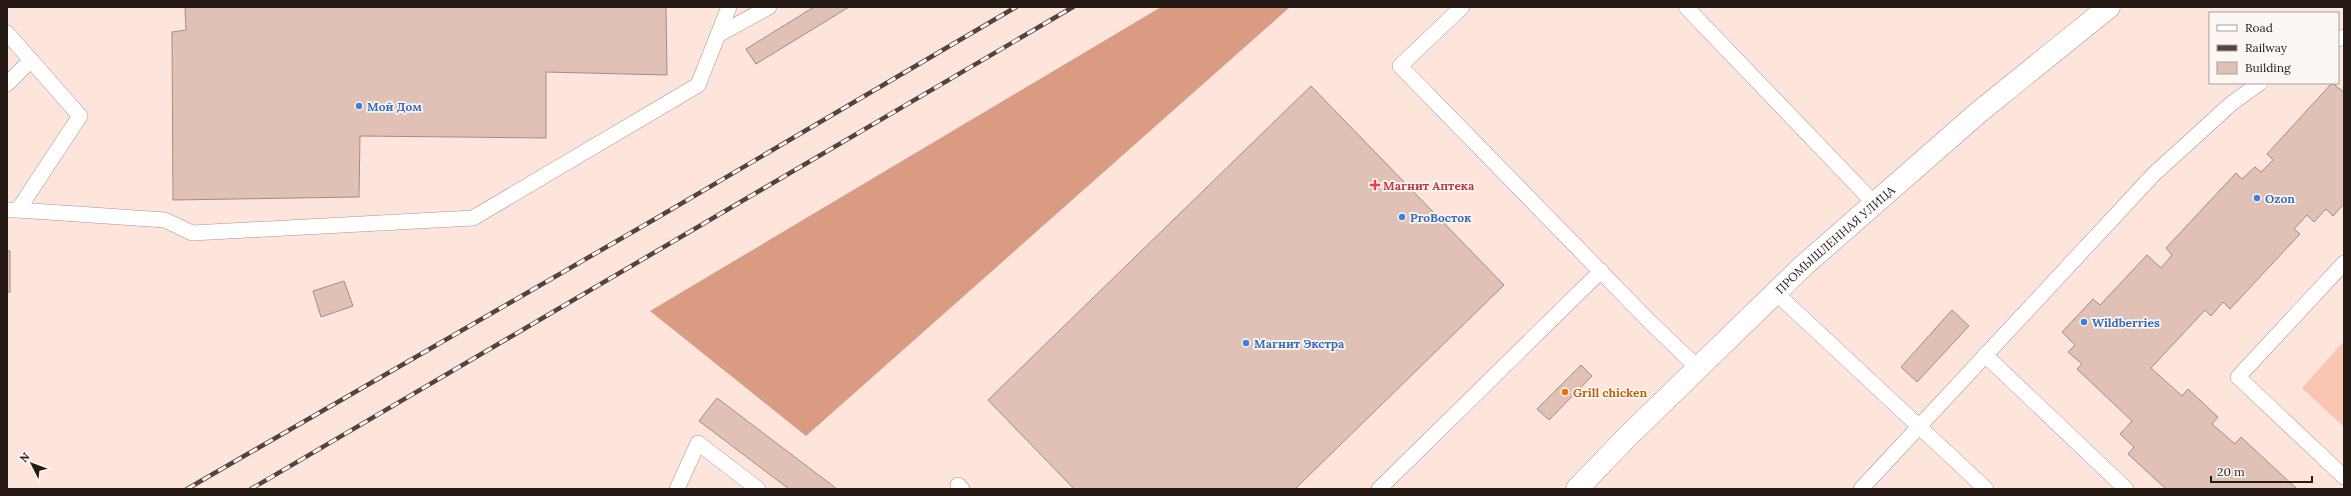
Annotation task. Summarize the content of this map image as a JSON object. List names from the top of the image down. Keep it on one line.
{"streets":{"street":["ПРОМЫШЛЕННАЯ УЛИЦА"]},"places":{"other":["Мой Дом","Ozon","ProВосток","Wildberries","Магнит Экстра","Grill chicken"],"health":["Магнит Аптека"]},"legend":["Road","Railway","Building"],"scale_bar":"20 m","north":"top left"}
